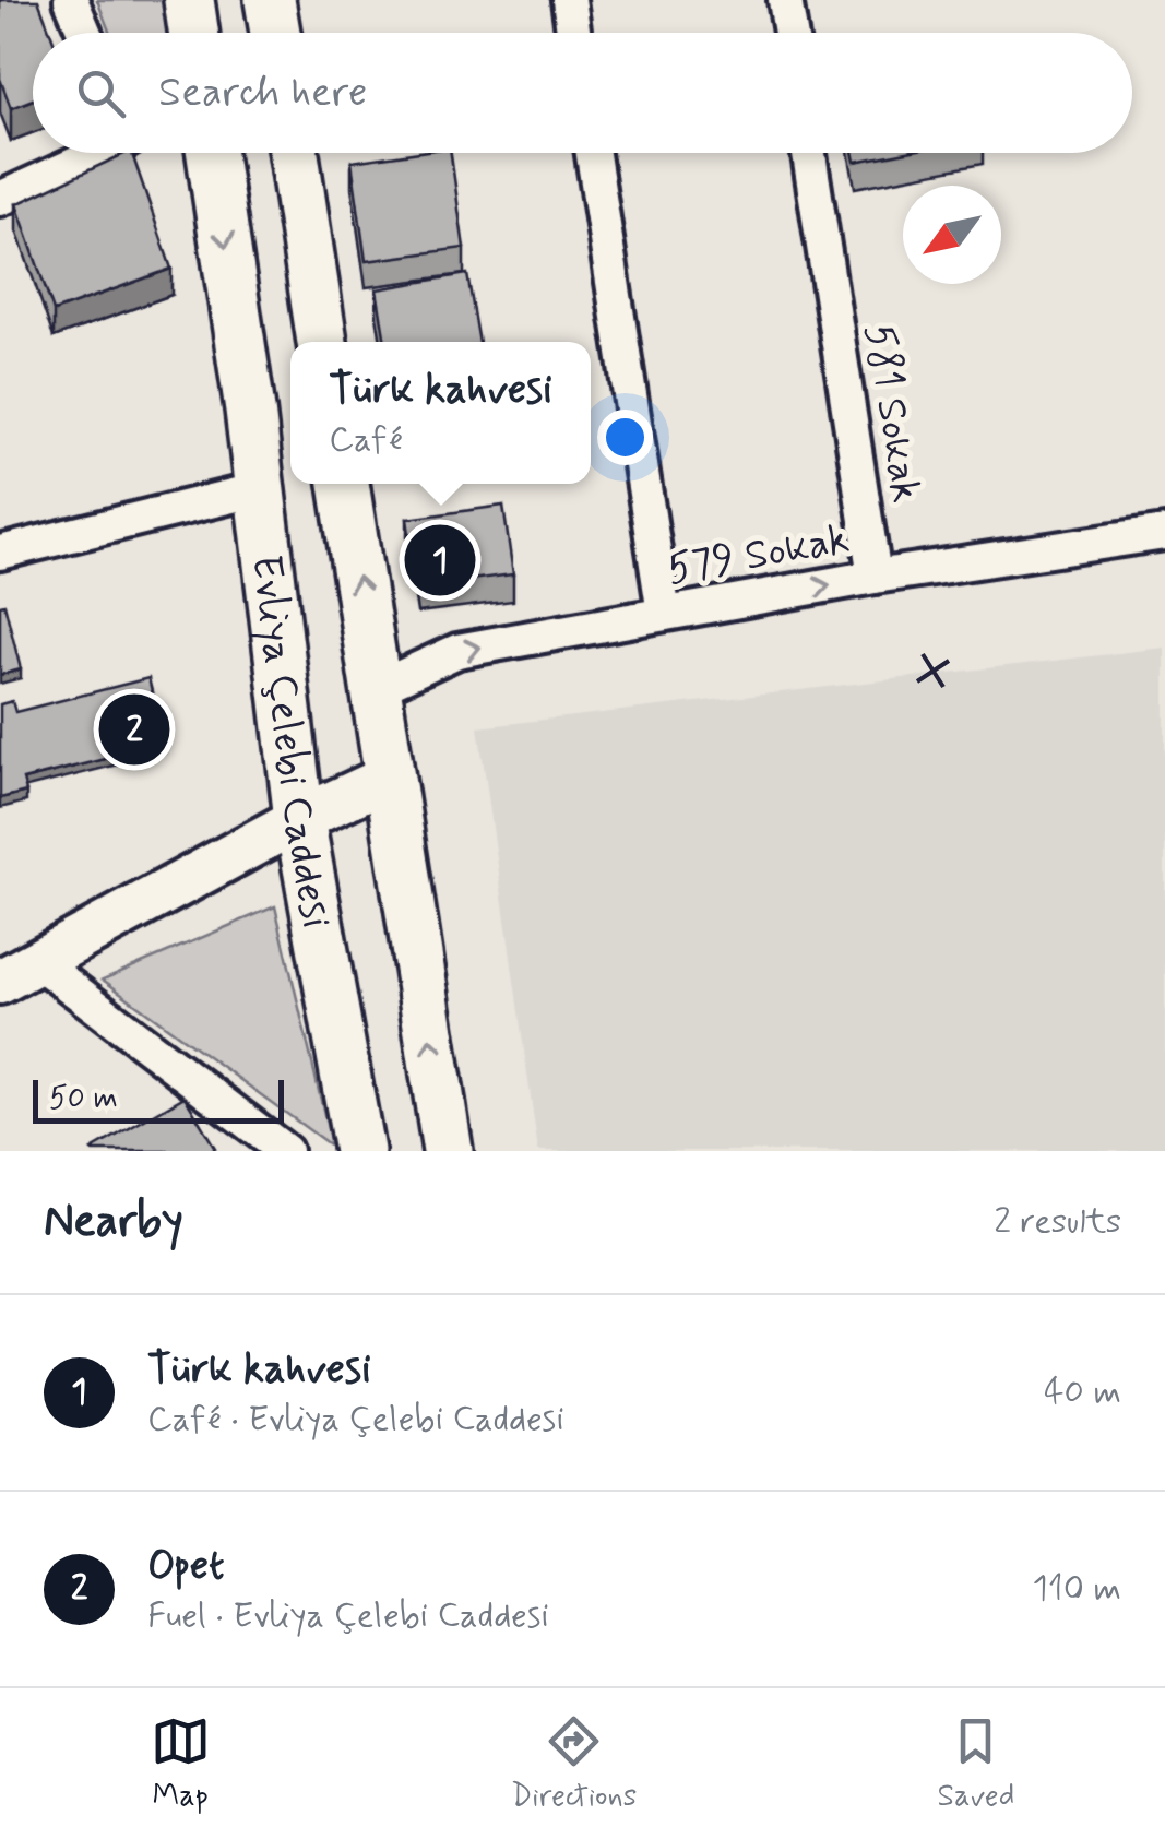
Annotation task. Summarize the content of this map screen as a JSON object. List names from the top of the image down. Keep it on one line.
{"streets":{"main road":["Evliya Çelebi Caddesi"],"street":["581 Sokak","579 Sokak"]},"crossings":[["581 Sokak","579 Sokak"],["579 Sokak","Evliya Çelebi Caddesi"]],"one_way":["579 Sokak"],"scale_bar":"50 m","north":"bottom left","page":{"search":"Search here","popup":["Türk kahvesi","Café"],"pins":["1","2"],"scale":"50 m","heading":["Nearby","2 results"],"list":[{"mark":"1","name":"Türk kahvesi","note":"Café · Evliya Çelebi Caddesi","value":"40 m"},{"mark":"2","name":"Opet","note":"Fuel · Evliya Çelebi Caddesi","value":"110 m"}],"nav":["Map","Directions","Saved"]}}
